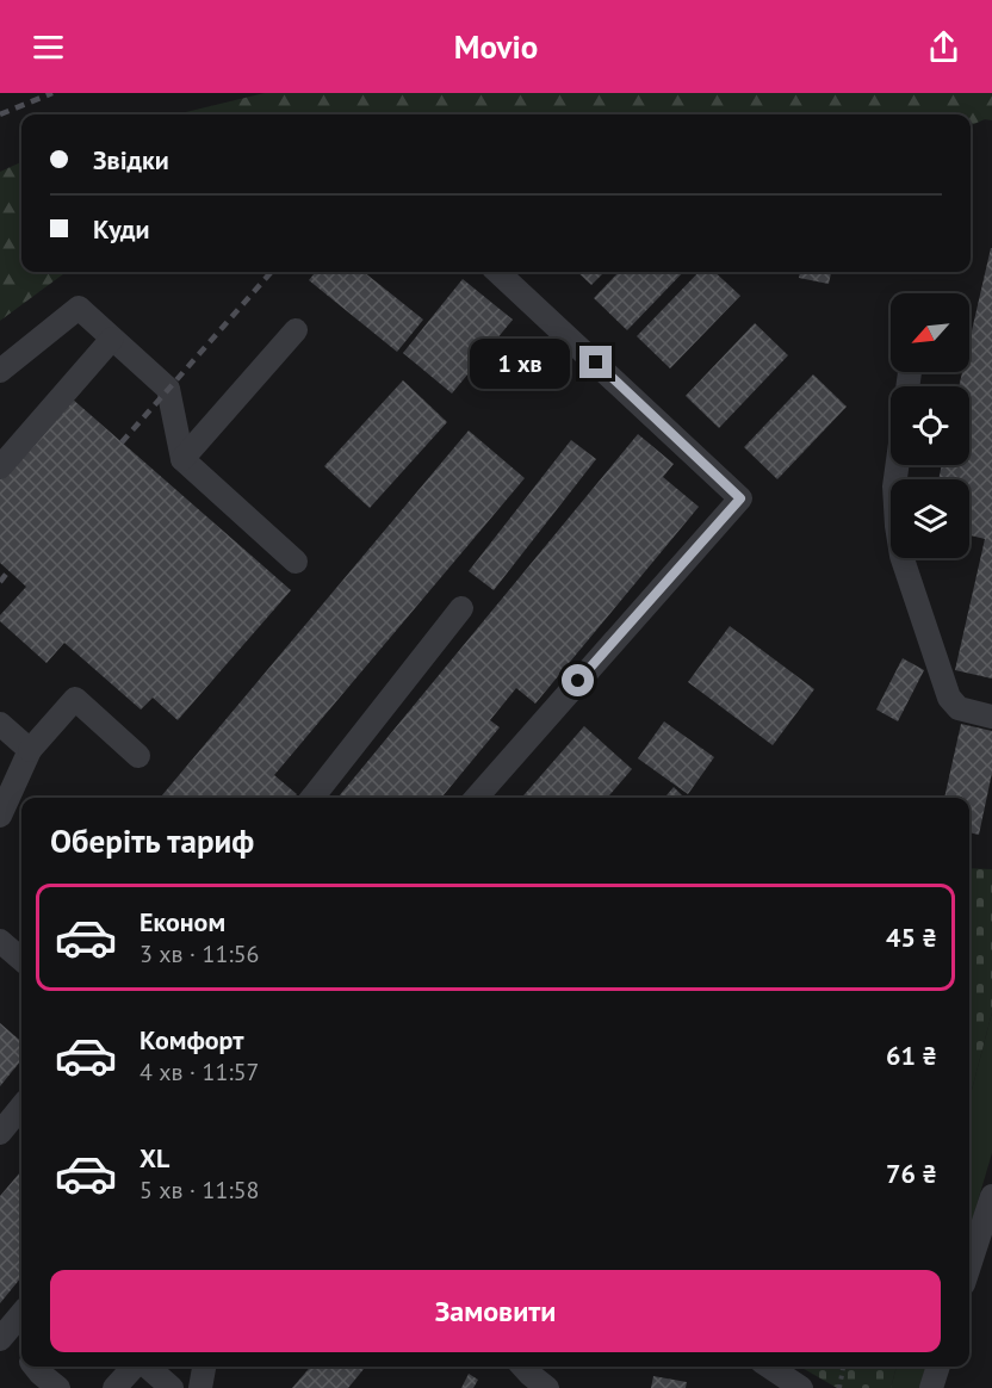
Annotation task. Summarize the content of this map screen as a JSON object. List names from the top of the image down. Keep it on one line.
{"north":"bottom left","page":{"header":"Movio","banner":["Звідки","Куди"],"bubble":"1 хв","heading":"Оберіть тариф","list":[{"name":"Економ","note":"3 хв · 11:56","value":"45 ₴"},{"name":"Комфорт","note":"4 хв · 11:57","value":"61 ₴"},{"name":"XL","note":"5 хв · 11:58","value":"76 ₴"}],"buttons":"Замовити"}}
